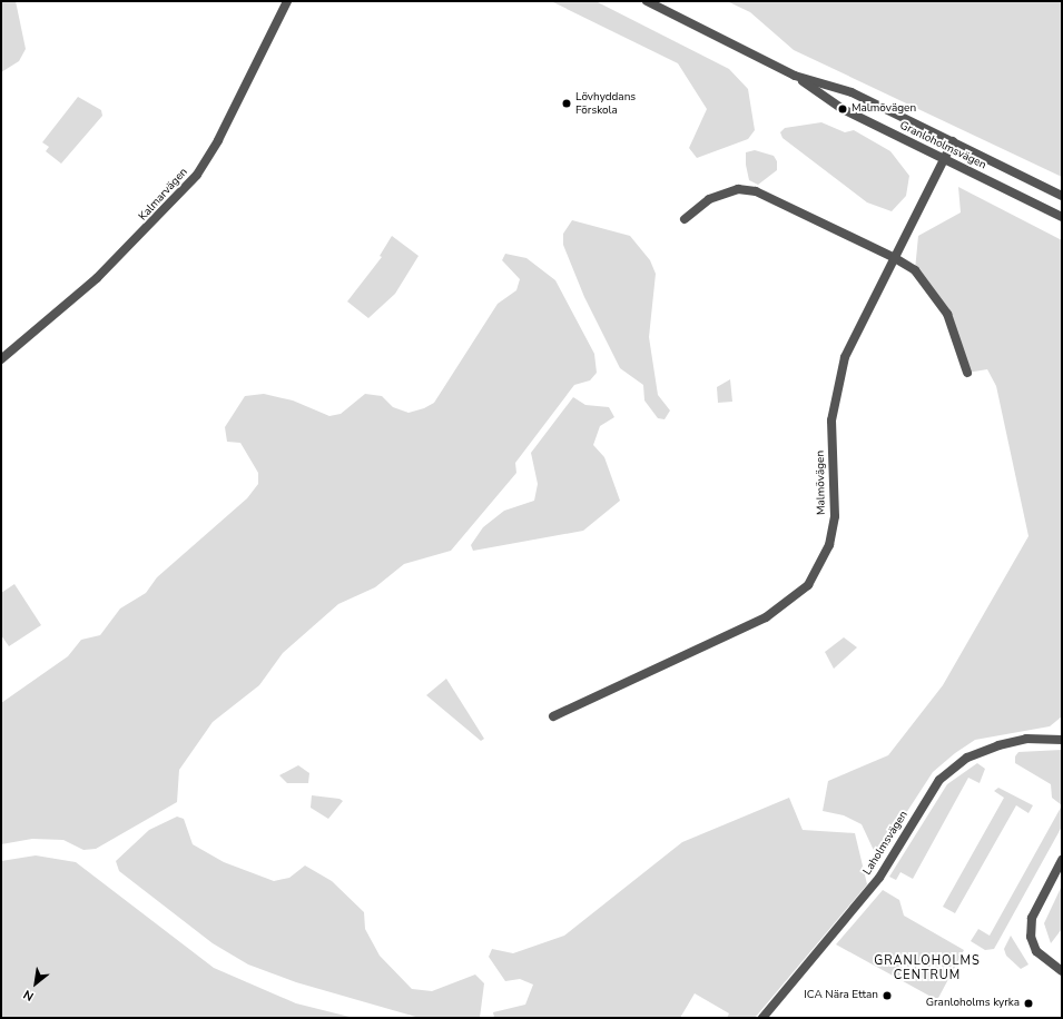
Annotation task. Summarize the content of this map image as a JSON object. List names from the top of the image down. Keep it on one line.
{"streets":{"street":["Granloholmsvägen","Kalmarvägen","Malmövägen","Laholmsvägen"]},"crossings":[["Granloholmsvägen","Malmövägen"]],"districts":["GRANLOHOLMS CENTRUM"],"places":["Lövhyddans Förskola","Malmövägen","ICA Nära Ettan","Granloholms kyrka"],"north":"bottom left"}
